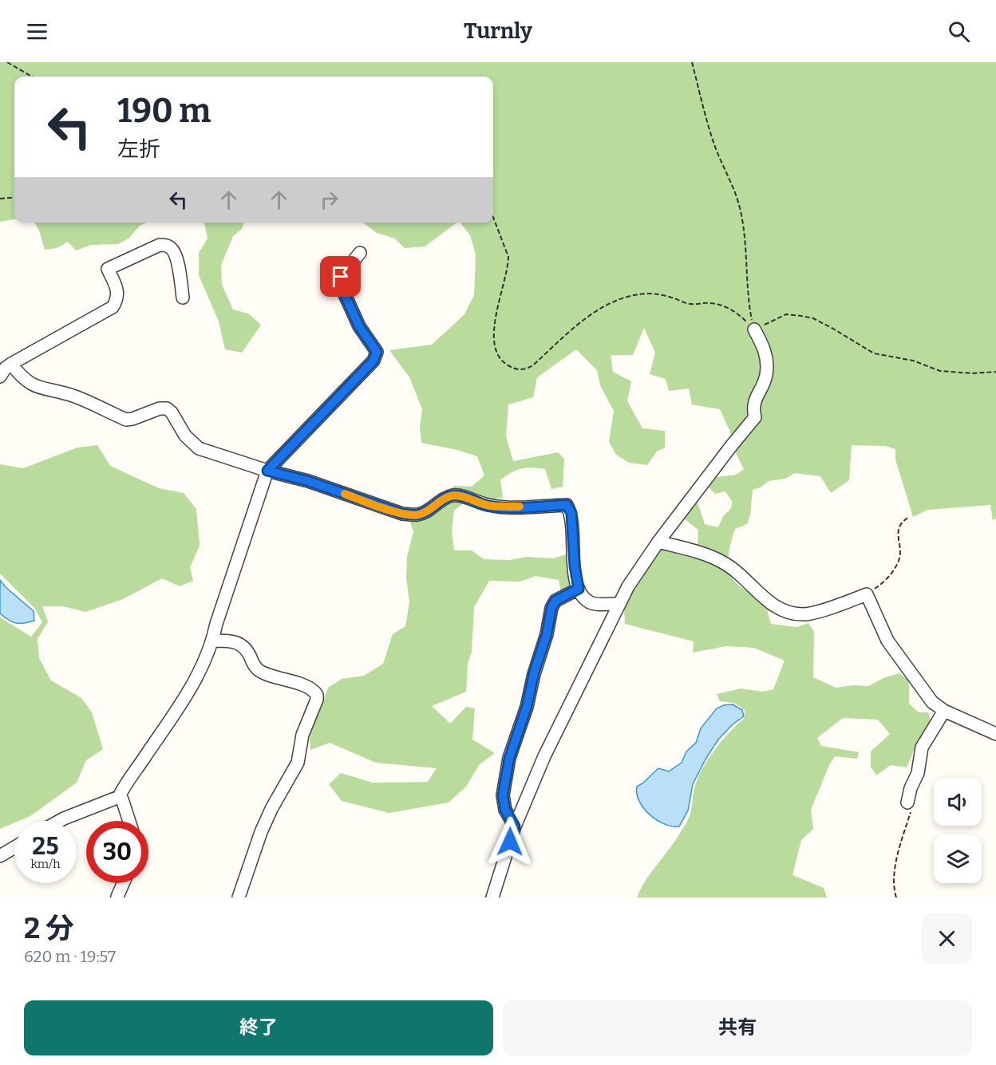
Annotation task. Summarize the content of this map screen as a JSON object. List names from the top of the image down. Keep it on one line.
{"page":{"header":"Turnly","turn":["190 m","左折"],"speed":"25 km/h","limit":"30","heading":["2 分","620 m · 19:57"],"buttons":["終了","共有"]}}
